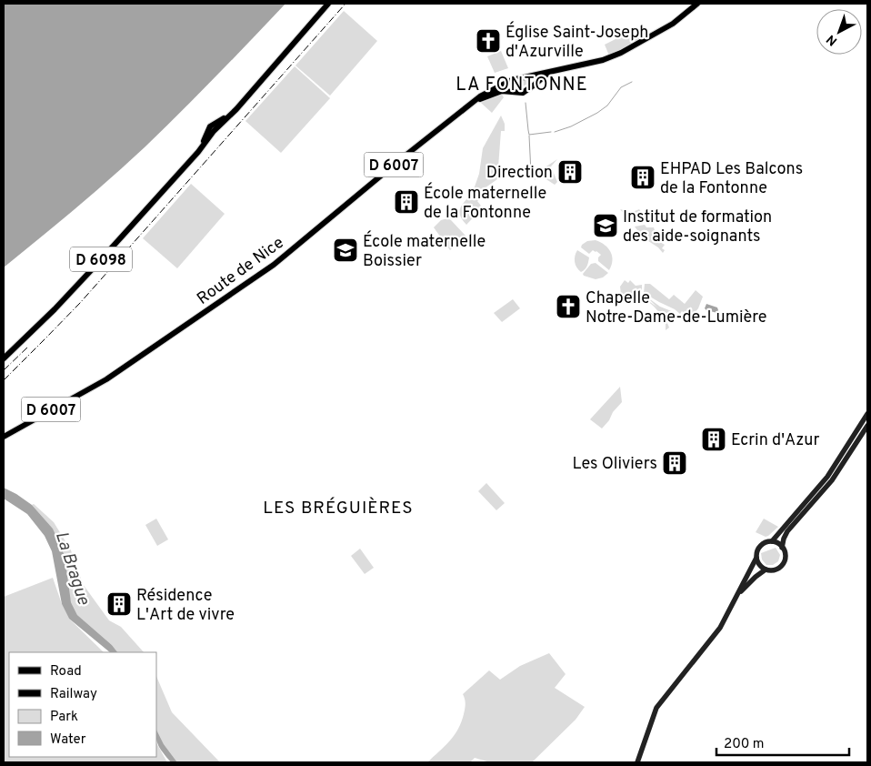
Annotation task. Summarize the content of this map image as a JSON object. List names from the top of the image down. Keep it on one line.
{"streets":{"main road":["D 6007","D 6098","Route de Nice"]},"crossings":[["D 6007","Route de Nice"]],"districts":["LA FONTONNE","LES BRÉGUIÈRES"],"water":["La Brague"],"places":{"church":["Église Saint-Joseph d'Azurville","Chapelle Notre-Dame-de-Lumière"],"building":["Direction","EHPAD Les Balcons de la Fontonne","École maternelle de la Fontonne","Ecrin d'Azur","Les Oliviers","Résidence L'Art de vivre"],"school or university":["Institut de formation des aide-soignants","École maternelle Boissier"]},"legend":["Road","Railway","Park","Water"],"scale_bar":"200 m","north":"bottom left"}
